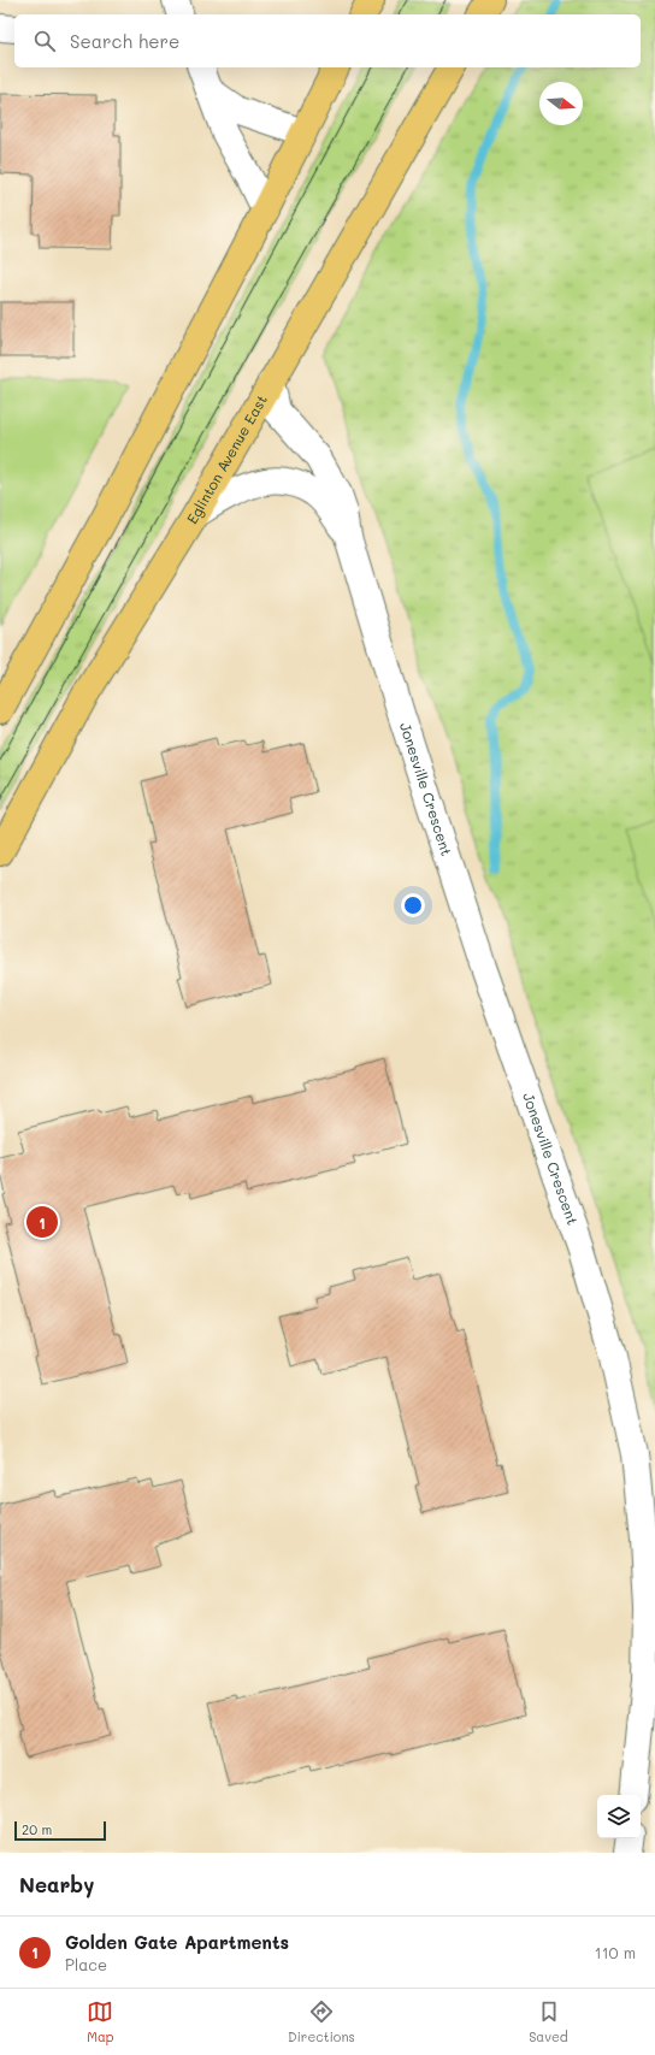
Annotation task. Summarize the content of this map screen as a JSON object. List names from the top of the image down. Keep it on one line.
{"streets":{"main road":["Eglinton Avenue East"],"street":["Jonesville Crescent"]},"crossings":[["Eglinton Avenue East","Jonesville Crescent"]],"scale_bar":"20 m","north":"right","page":{"search":"Search here","pins":"1","scale":"20 m","heading":"Nearby","list":[{"mark":"1","name":"Golden Gate Apartments","note":"Place","value":"110 m"}],"nav":["Map","Directions","Saved"]}}
